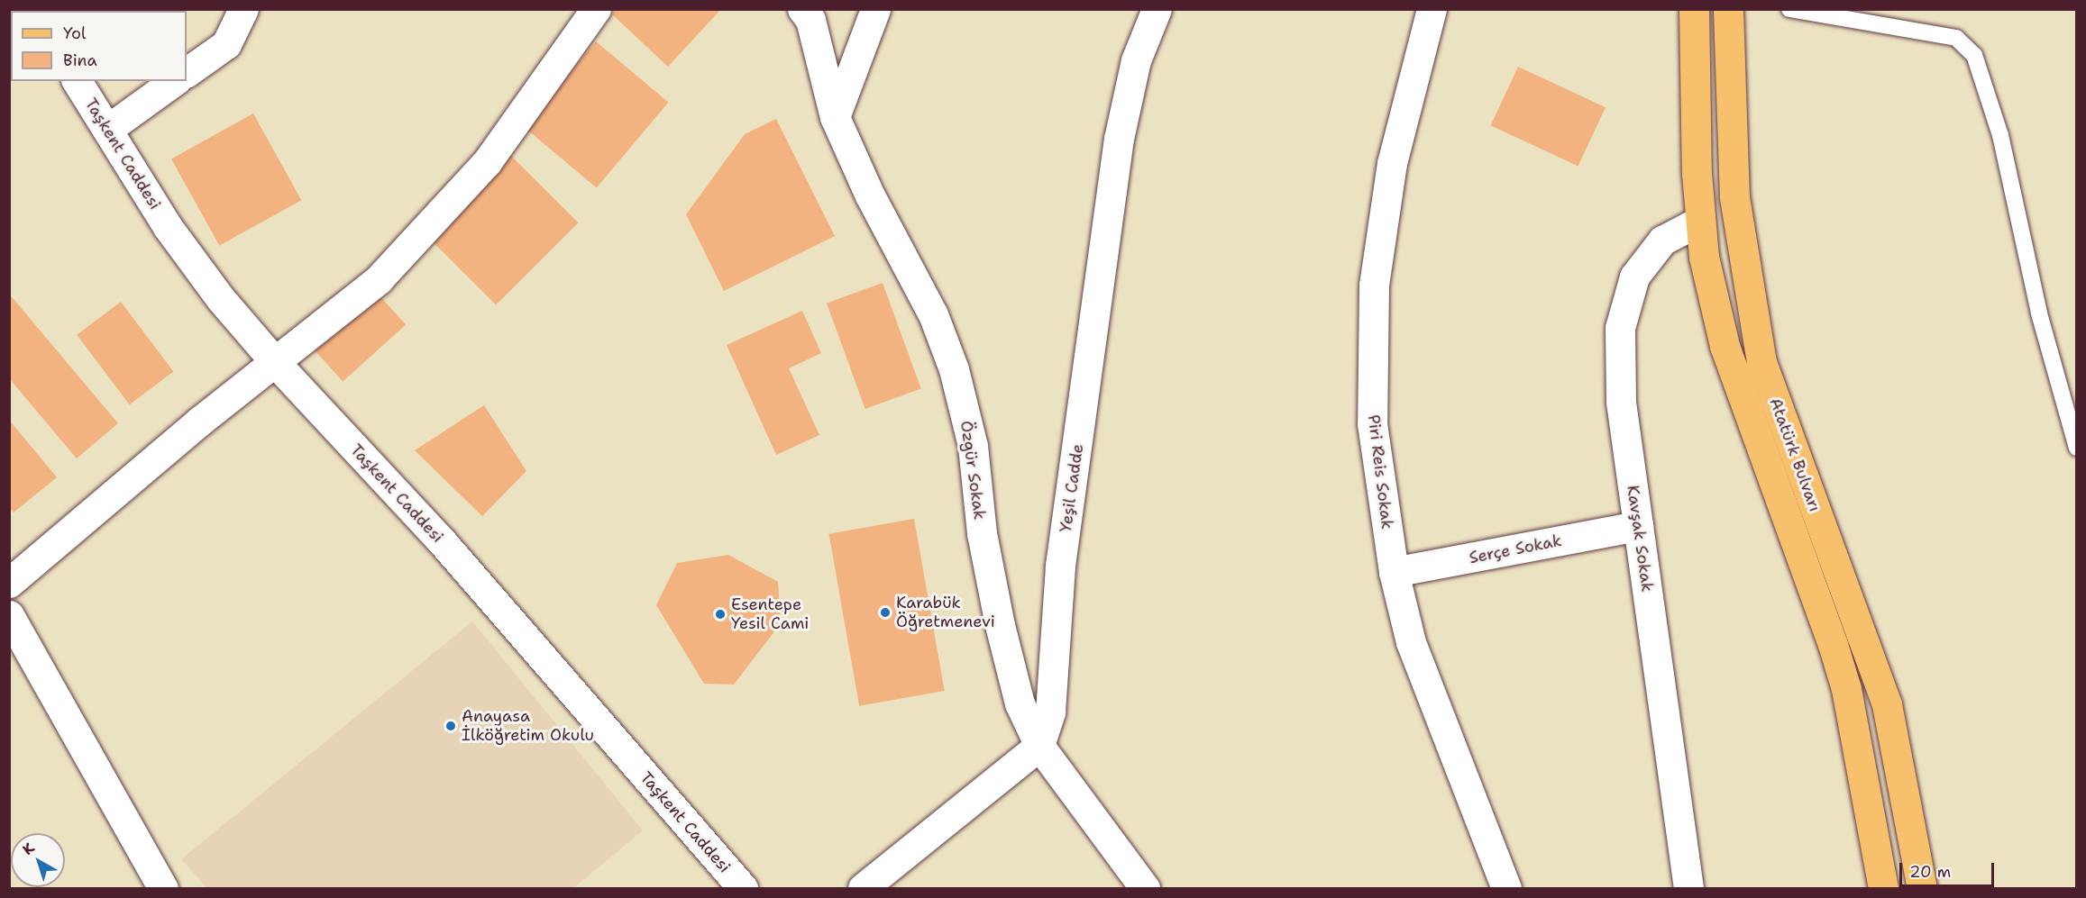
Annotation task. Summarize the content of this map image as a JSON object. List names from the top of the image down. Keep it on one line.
{"streets":{"main road":["Atatürk Bulvarı"],"street":["Taşkent Caddesi","Özgür Sokak","Piri Reis Sokak","Yeşil Cadde","Kavşak Sokak","Serçe Sokak"]},"crossings":[["Atatürk Bulvarı","Kavşak Sokak"],["Özgür Sokak","Yeşil Cadde"],["Piri Reis Sokak","Serçe Sokak"],["Kavşak Sokak","Serçe Sokak"]],"places":["Karabük Öğretmenevi","Esentepe Yesil Cami","Anayasa İlköğretim Okulu"],"legend":["Yol","Bina"],"scale_bar":"20 m","north":"top left"}
